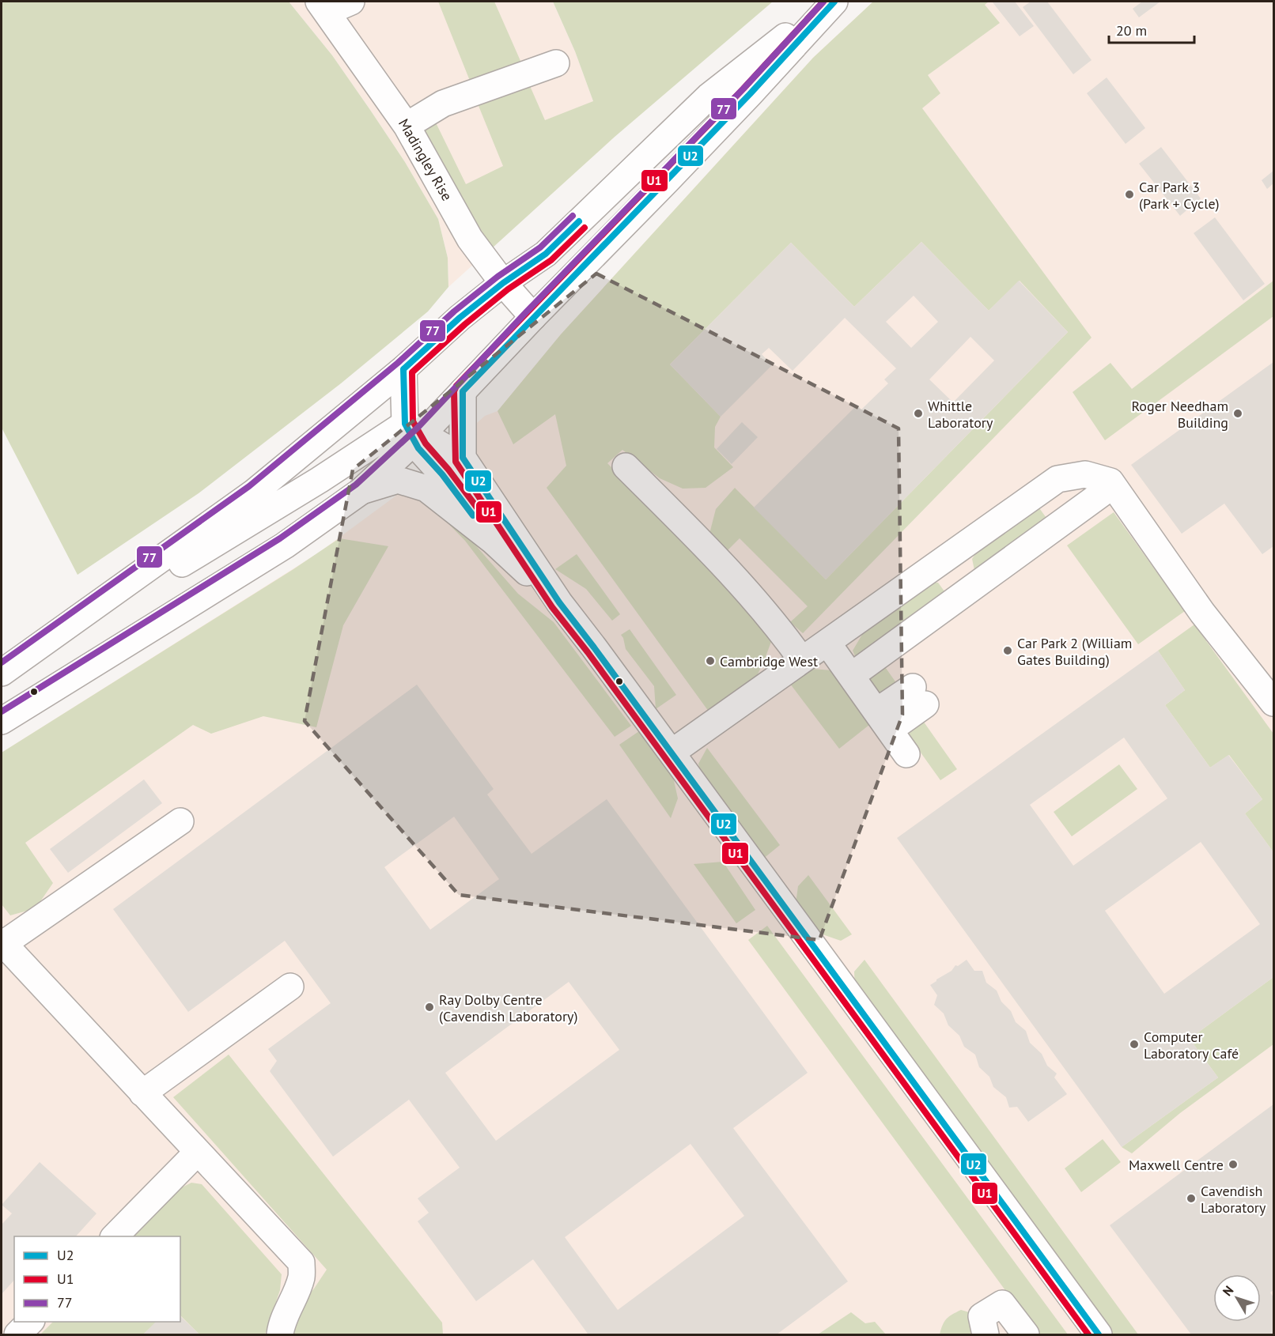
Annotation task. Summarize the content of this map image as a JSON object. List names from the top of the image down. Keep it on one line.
{"streets":{"main road":["Madingley Rise"]},"places":["Car Park 3 (Park + Cycle)","Whittle Laboratory","Roger Needham Building","Car Park 2 (William Gates Building)","Cambridge West","Ray Dolby Centre (Cavendish Laboratory)","Computer Laboratory Café","Maxwell Centre","Cavendish Laboratory"],"lines":["transit line U2","transit line U1","transit line 77"],"legend":["U2","U1","77"],"scale_bar":"20 m","north":"top left"}
